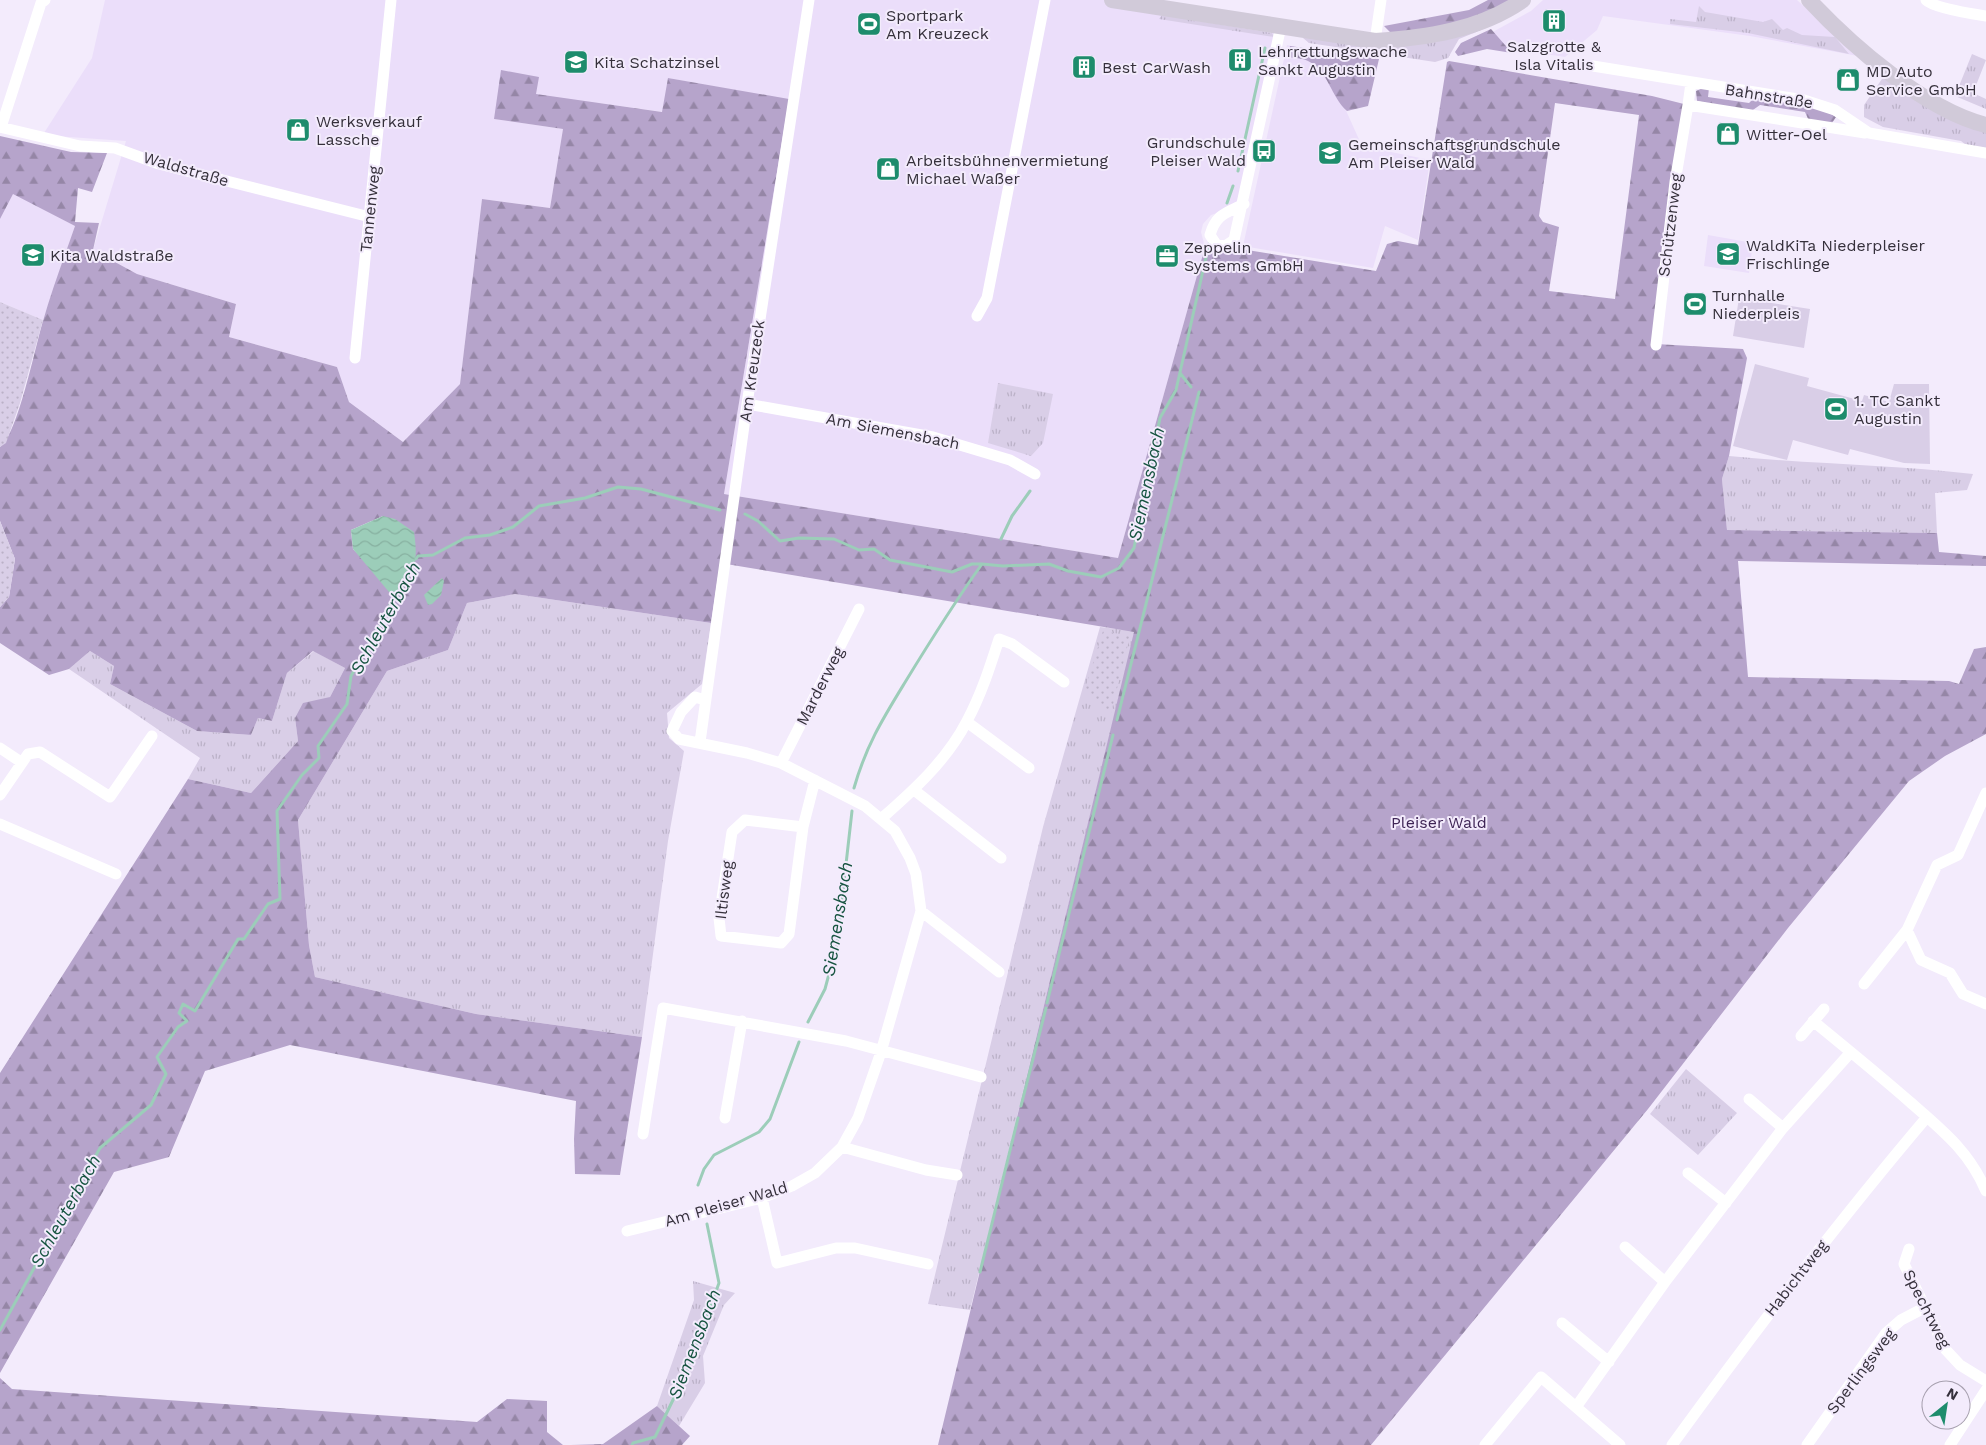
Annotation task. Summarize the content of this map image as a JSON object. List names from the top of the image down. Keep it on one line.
{"streets":{"street":["Bahnstraße","Waldstraße","Tannenweg","Schützenweg","Am Kreuzeck","Am Siemensbach","Marderweg","Iltisweg","Am Pleiser Wald","Habichtweg","Spechtweg","Sperlingsweg"]},"crossings":[["Bahnstraße","Schützenweg"],["Waldstraße","Tannenweg"],["Am Kreuzeck","Am Siemensbach"],["Am Kreuzeck","Am Pleiser Wald"],["Marderweg","Am Pleiser Wald"],["Iltisweg","Am Pleiser Wald"],["Spechtweg","Sperlingsweg"]],"water":["Siemensbach","Schleuterbach"],"parks":["Pleiser Wald"],"places":{"building":["Salzgrotte & Isla Vitalis","Lehrrettungswache Sankt Augustin","Best CarWash"],"sports":["Sportpark Am Kreuzeck","Turnhalle Niederpleis","1. TC Sankt Augustin"],"school or university":["Kita Schatzinsel","Gemeinschaftsgrundschule Am Pleiser Wald","WaldKiTa Niederpleiser Frischlinge","Kita Waldstraße"],"shop":["MD Auto Service GmbH","Werksverkauf Lassche","Witter-Oel","Arbeitsbühnenvermietung Michael Waßer"],"bus stop":["Grundschule Pleiser Wald"],"office":["Zeppelin Systems GmbH"]},"north":"top right"}
